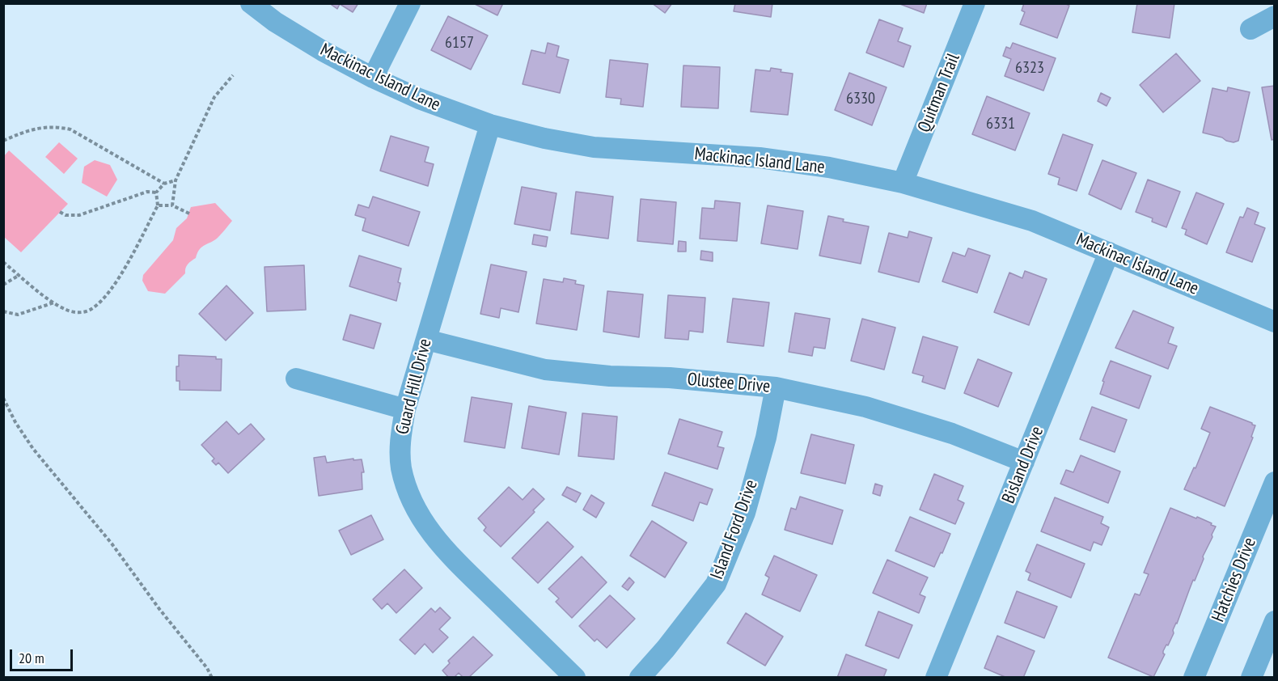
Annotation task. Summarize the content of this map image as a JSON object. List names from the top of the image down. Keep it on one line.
{"streets":{"street":["Mackinac Island Lane","Quitman Trail","Olustee Drive","Guard Hill Drive","Bisland Drive","Island Ford Drive","Hatchies Drive"]},"crossings":[["Mackinac Island Lane","Quitman Trail"],["Mackinac Island Lane","Guard Hill Drive"],["Mackinac Island Lane","Bisland Drive"],["Olustee Drive","Guard Hill Drive"],["Olustee Drive","Bisland Drive"],["Olustee Drive","Island Ford Drive"]],"house_numbers":["6157","6323","6330","6331"],"scale_bar":"20 m"}
